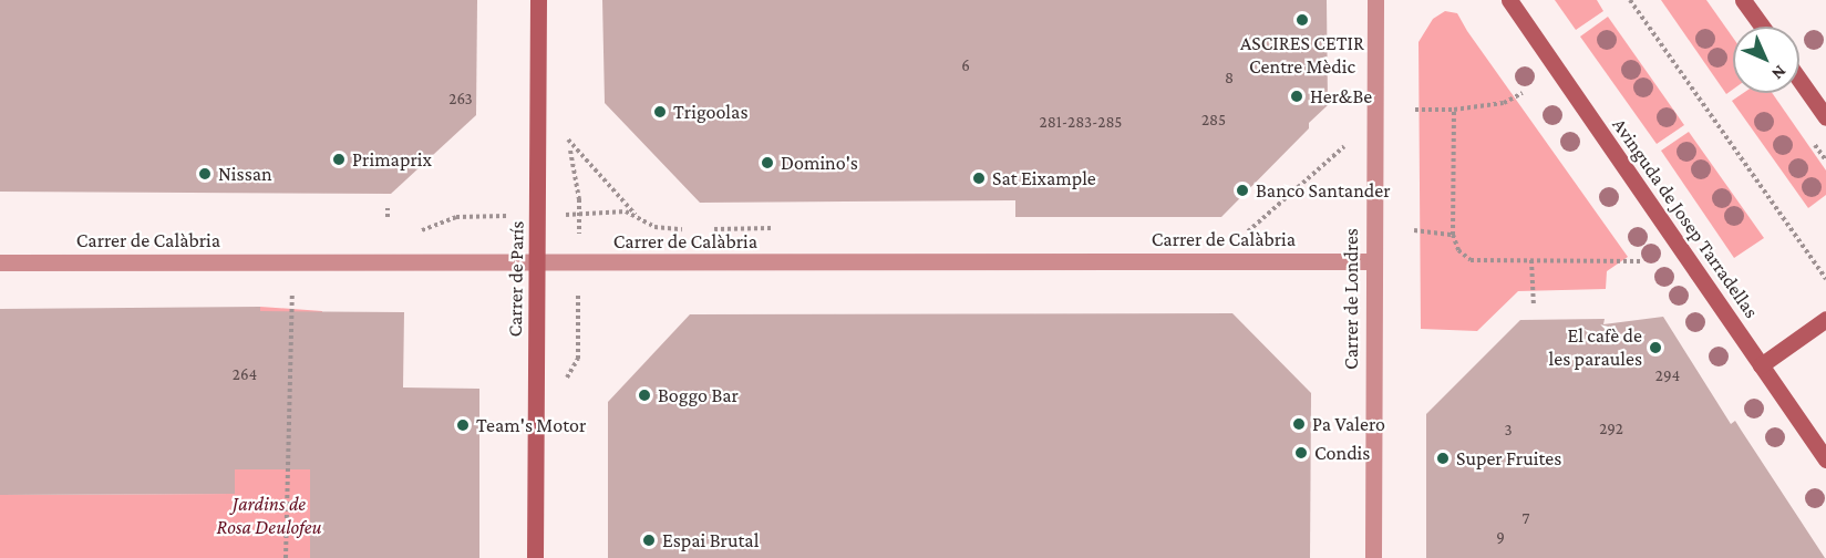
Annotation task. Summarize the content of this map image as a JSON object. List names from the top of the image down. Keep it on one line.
{"streets":{"main road":["Avinguda de Josep Tarradellas","Carrer de París"],"street":["Carrer de Calàbria","Carrer de Londres"]},"crossings":[["Carrer de Calàbria","Carrer de París"],["Carrer de Calàbria","Carrer de Londres"]],"parks":["Jardins de Rosa Deulofeu"],"places":["ASCIRES CETIR Centre Mèdic","Her&Be","Trigoolas","Primaprix","Domino's","Nissan","Sat Eixample","Banco Santander","El cafè de les paraules","Boggo Bar","Pa Valero","Team's Motor","Condis","Super Fruites","Espai Brutal"],"house_numbers":["6","8","263","285","281-283-285","264","294","292","3","7","9"],"north":"bottom right"}
